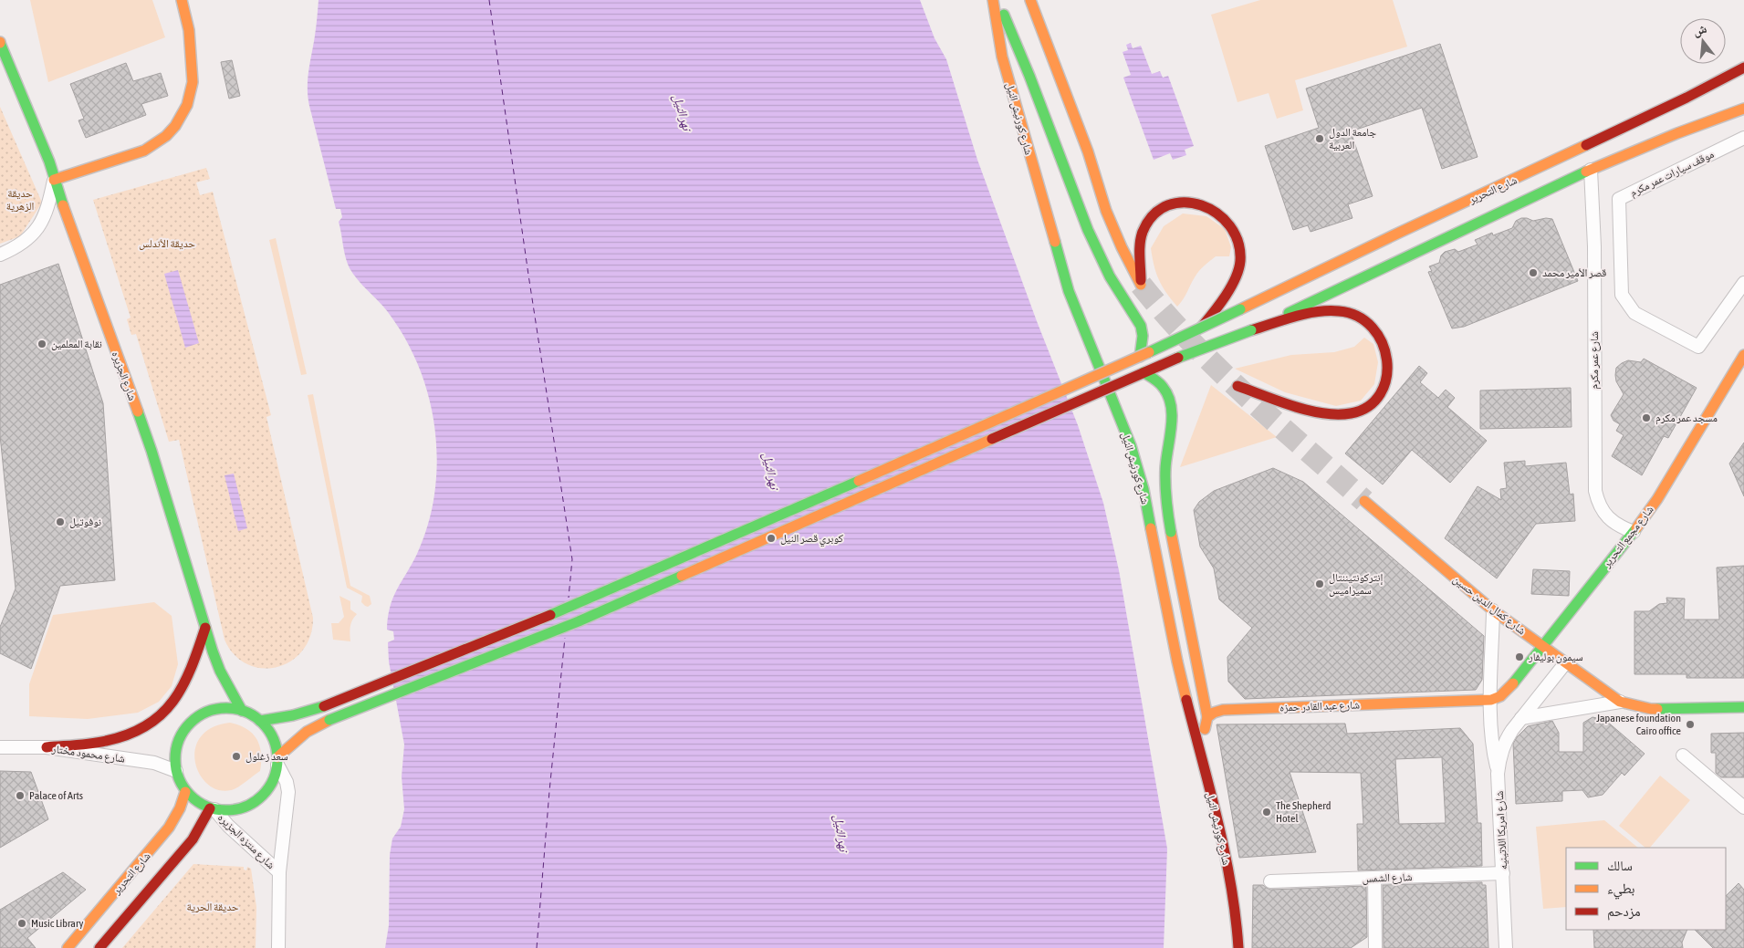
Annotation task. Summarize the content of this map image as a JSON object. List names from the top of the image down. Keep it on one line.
{"streets":{"main road":["شارع كورنيش النيل","شارع التحرير","شارع الجزيره","شارع مجمع التحرير","شارع كمال الدين حسين","شارع عبد القادر حمزه"],"street":["موقف سيارات عمر مكرم","شارع عمر مكرم","شارع محمود مختار","شارع امريكا اللاتينيه","شارع منتزه الجزيره","شارع الشمس"]},"crossings":[["شارع التحرير","شارع عمر مكرم"],["شارع التحرير","شارع الجزيره"],["شارع التحرير","شارع محمود مختار"],["شارع التحرير","شارع منتزه الجزيره"],["شارع عمر مكرم","شارع مجمع التحرير"],["شارع الجزيره","شارع محمود مختار"],["شارع الجزيره","شارع منتزه الجزيره"],["شارع مجمع التحرير","شارع كمال الدين حسين"],["شارع مجمع التحرير","شارع عبد القادر حمزه"],["شارع كمال الدين حسين","شارع امريكا اللاتينيه"],["شارع محمود مختار","شارع منتزه الجزيره"],["شارع امريكا اللاتينيه","شارع الشمس"]],"water":["نهر النيل"],"parks":["حديقة الزهرية","حديقة الأندلس","حديقة الحرية"],"places":["جامعة الدول العربية","قصر الأمير محمد","نقابة المعلمين","مسجد عمر مكرم","نوفوتيل","كوبري قصر النيل","إنتركونتيننتال سميراميس","سيمون بوليفار","Japanese foundation Cairo office","سعد زغلول","Palace of Arts","The Shepherd Hotel","Music Library"],"legend":["سالك","بطيء","مزدحم"],"north":"top"}
